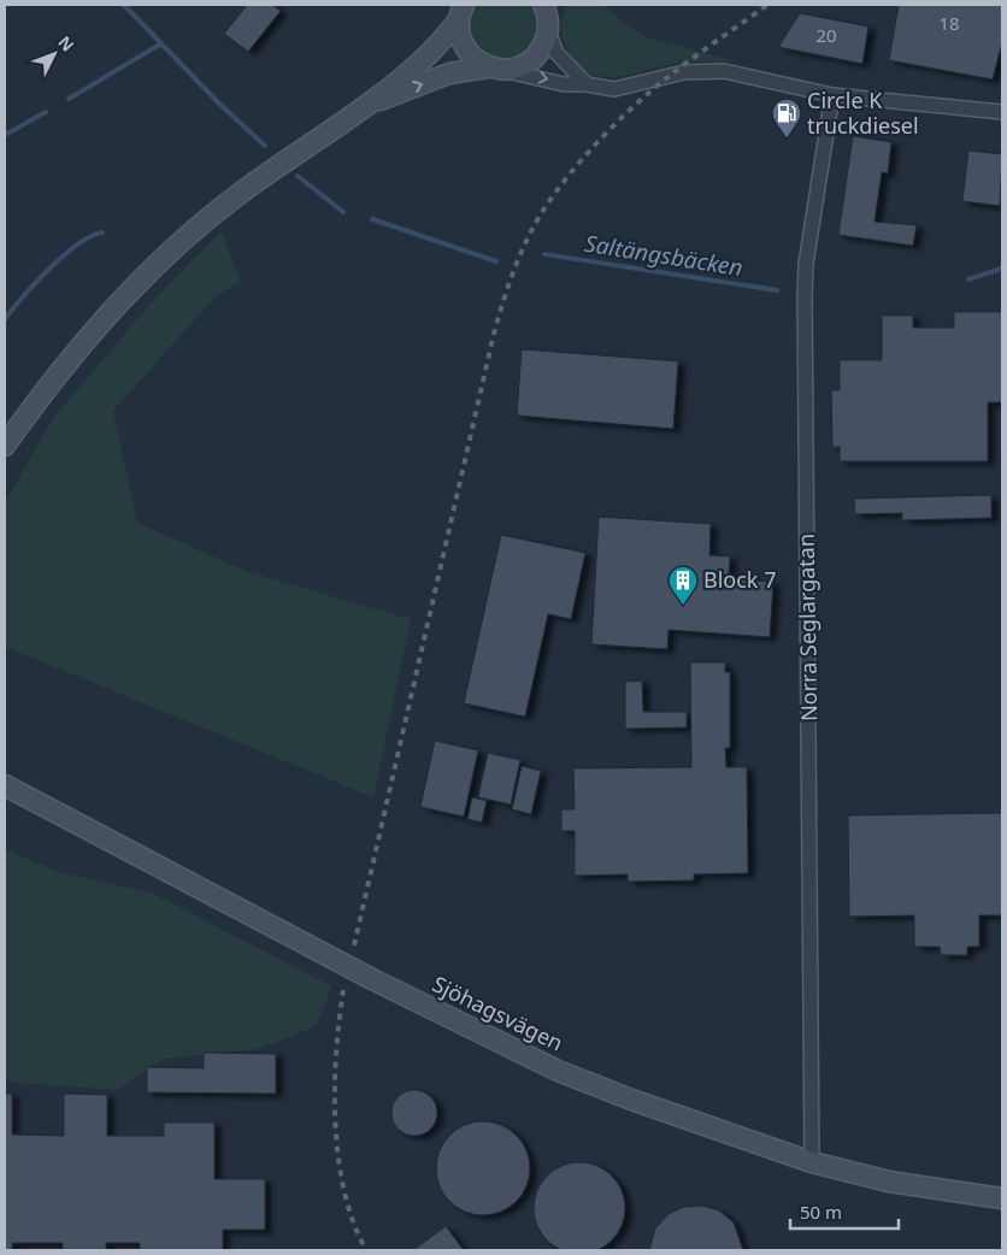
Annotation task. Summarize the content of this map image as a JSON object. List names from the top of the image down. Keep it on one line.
{"streets":{"main road":["Sjöhagsvägen"],"street":["Norra Seglargatan"]},"crossings":[["Norra Seglargatan","Sjöhagsvägen"]],"water":["Saltängsbäcken"],"places":{"fuel station":["Circle K truckdiesel"],"building":["Block 7"]},"house_numbers":["18","20"],"scale_bar":"50 m","north":"top right"}
